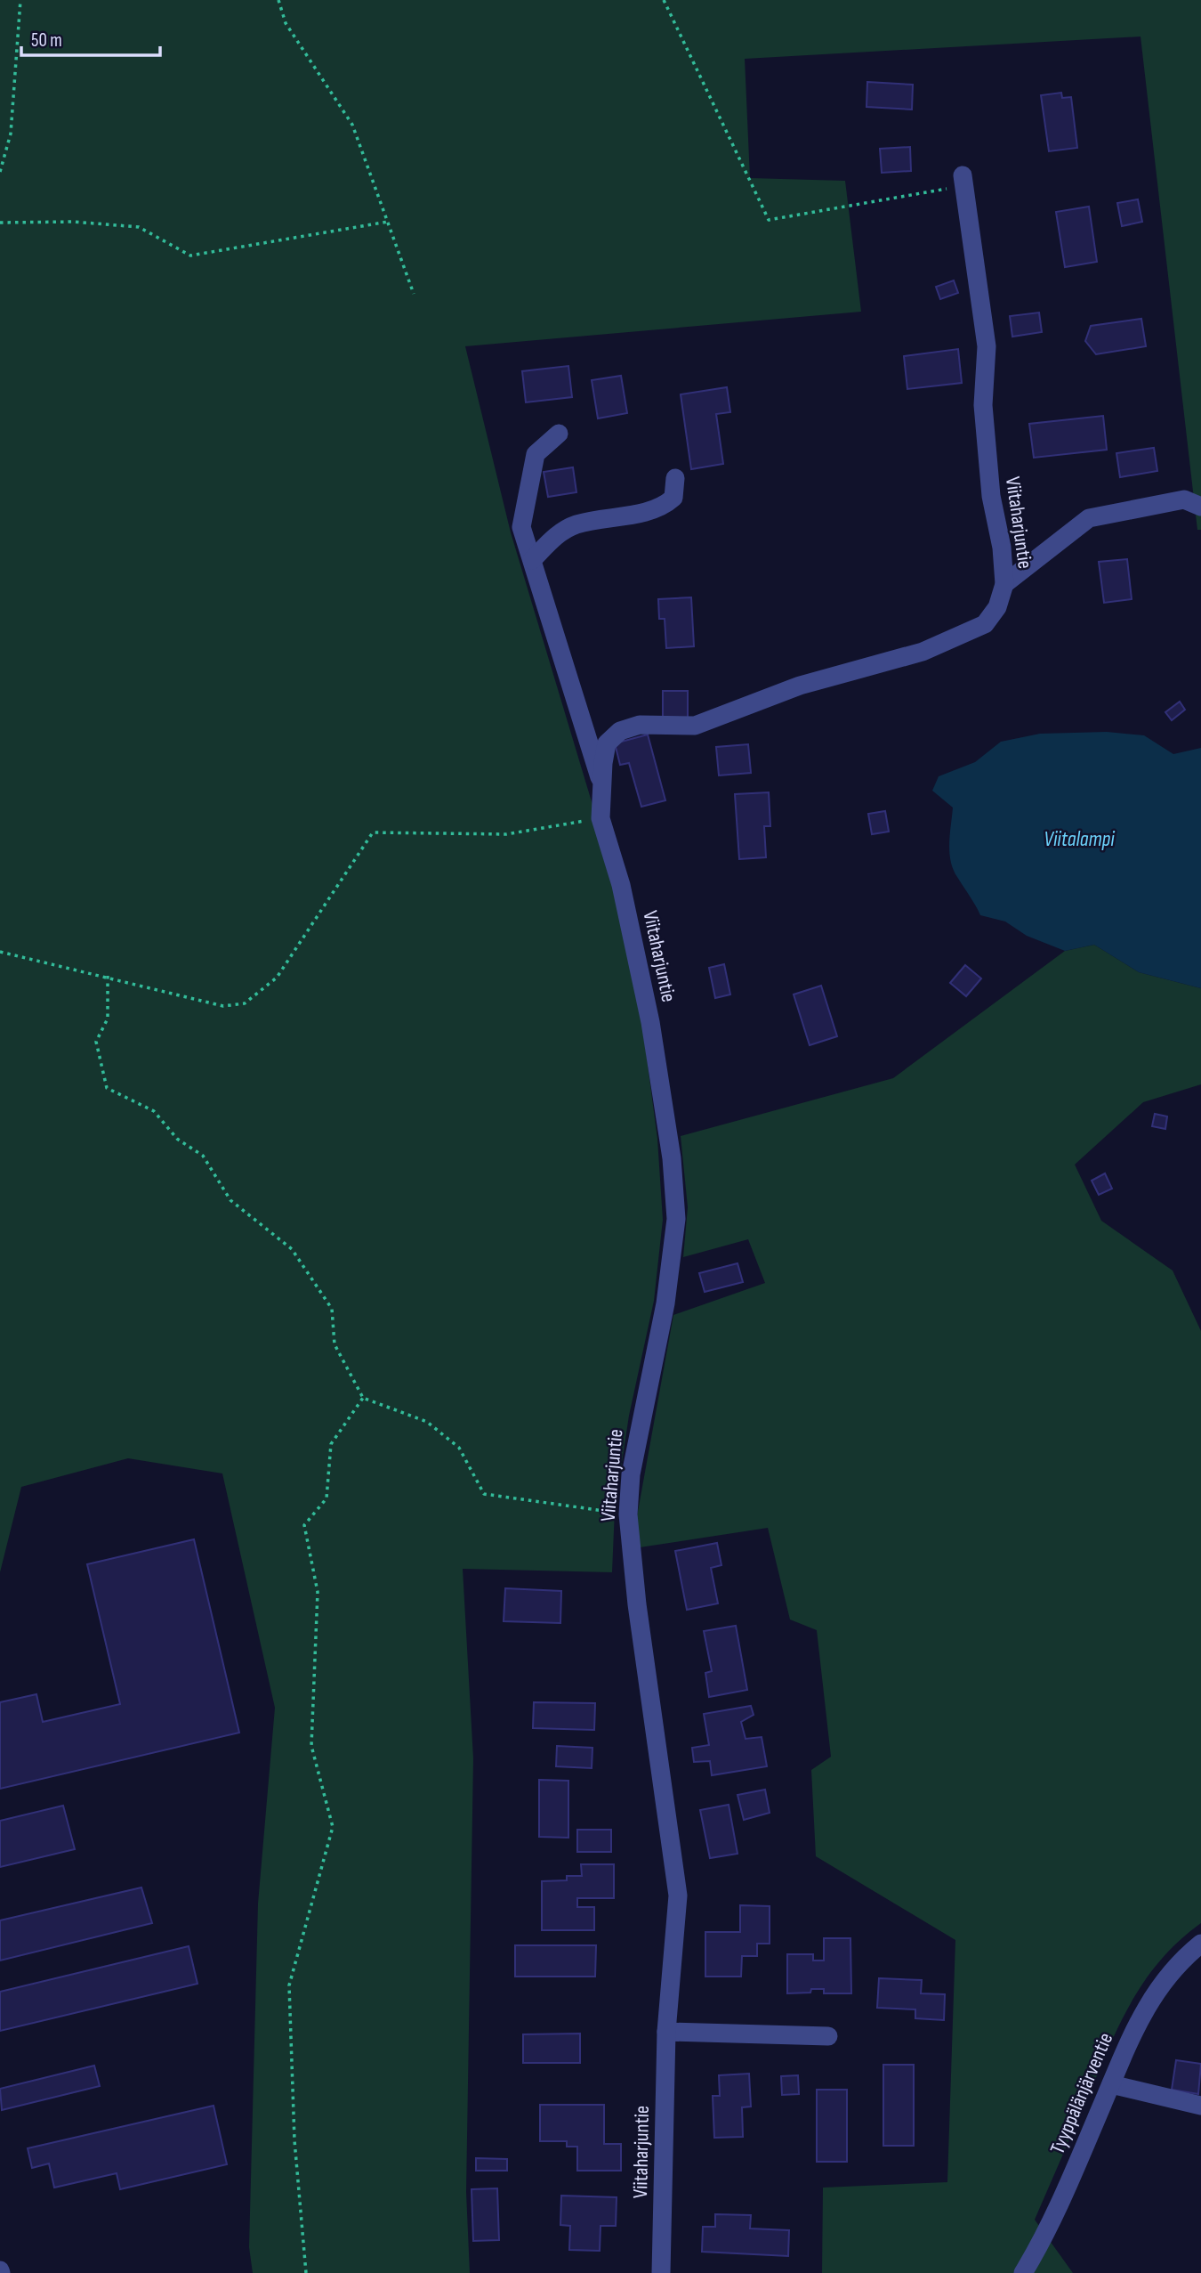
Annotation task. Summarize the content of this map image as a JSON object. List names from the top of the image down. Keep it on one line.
{"streets":{"street":["Viitaharjuntie","Tyyppälänjärventie"]},"water":["Viitalampi"],"scale_bar":"50 m"}
